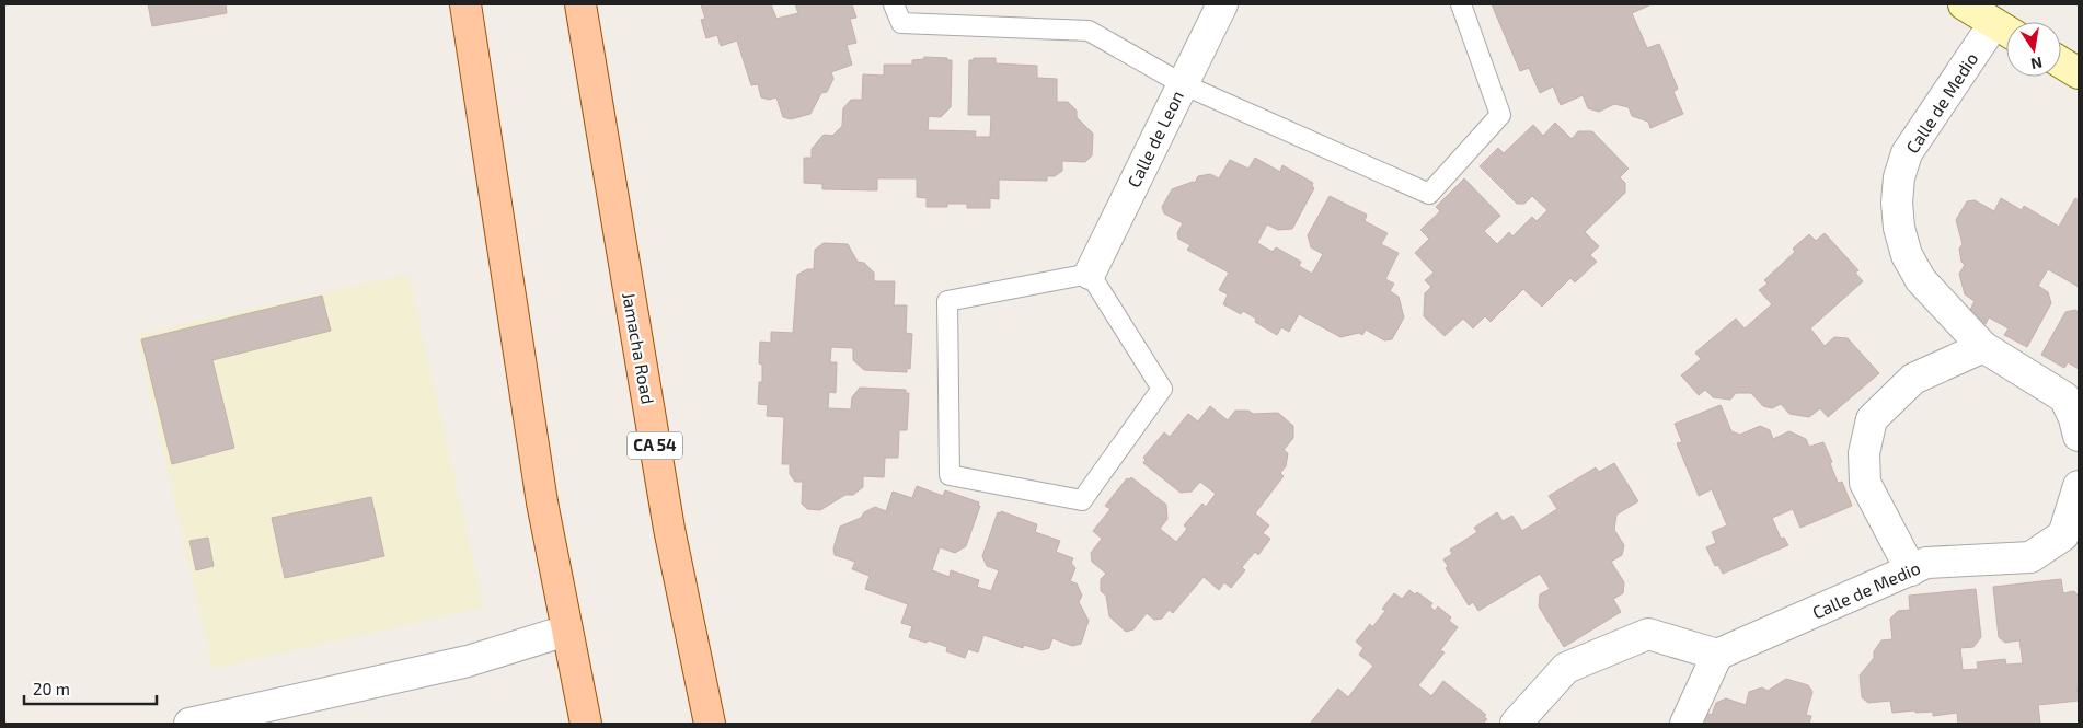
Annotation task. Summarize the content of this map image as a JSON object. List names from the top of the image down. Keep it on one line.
{"streets":{"main road":["Jamacha Road","CA 54"],"street":["Calle de Medio","Calle de Leon"]},"scale_bar":"20 m","north":"bottom"}
